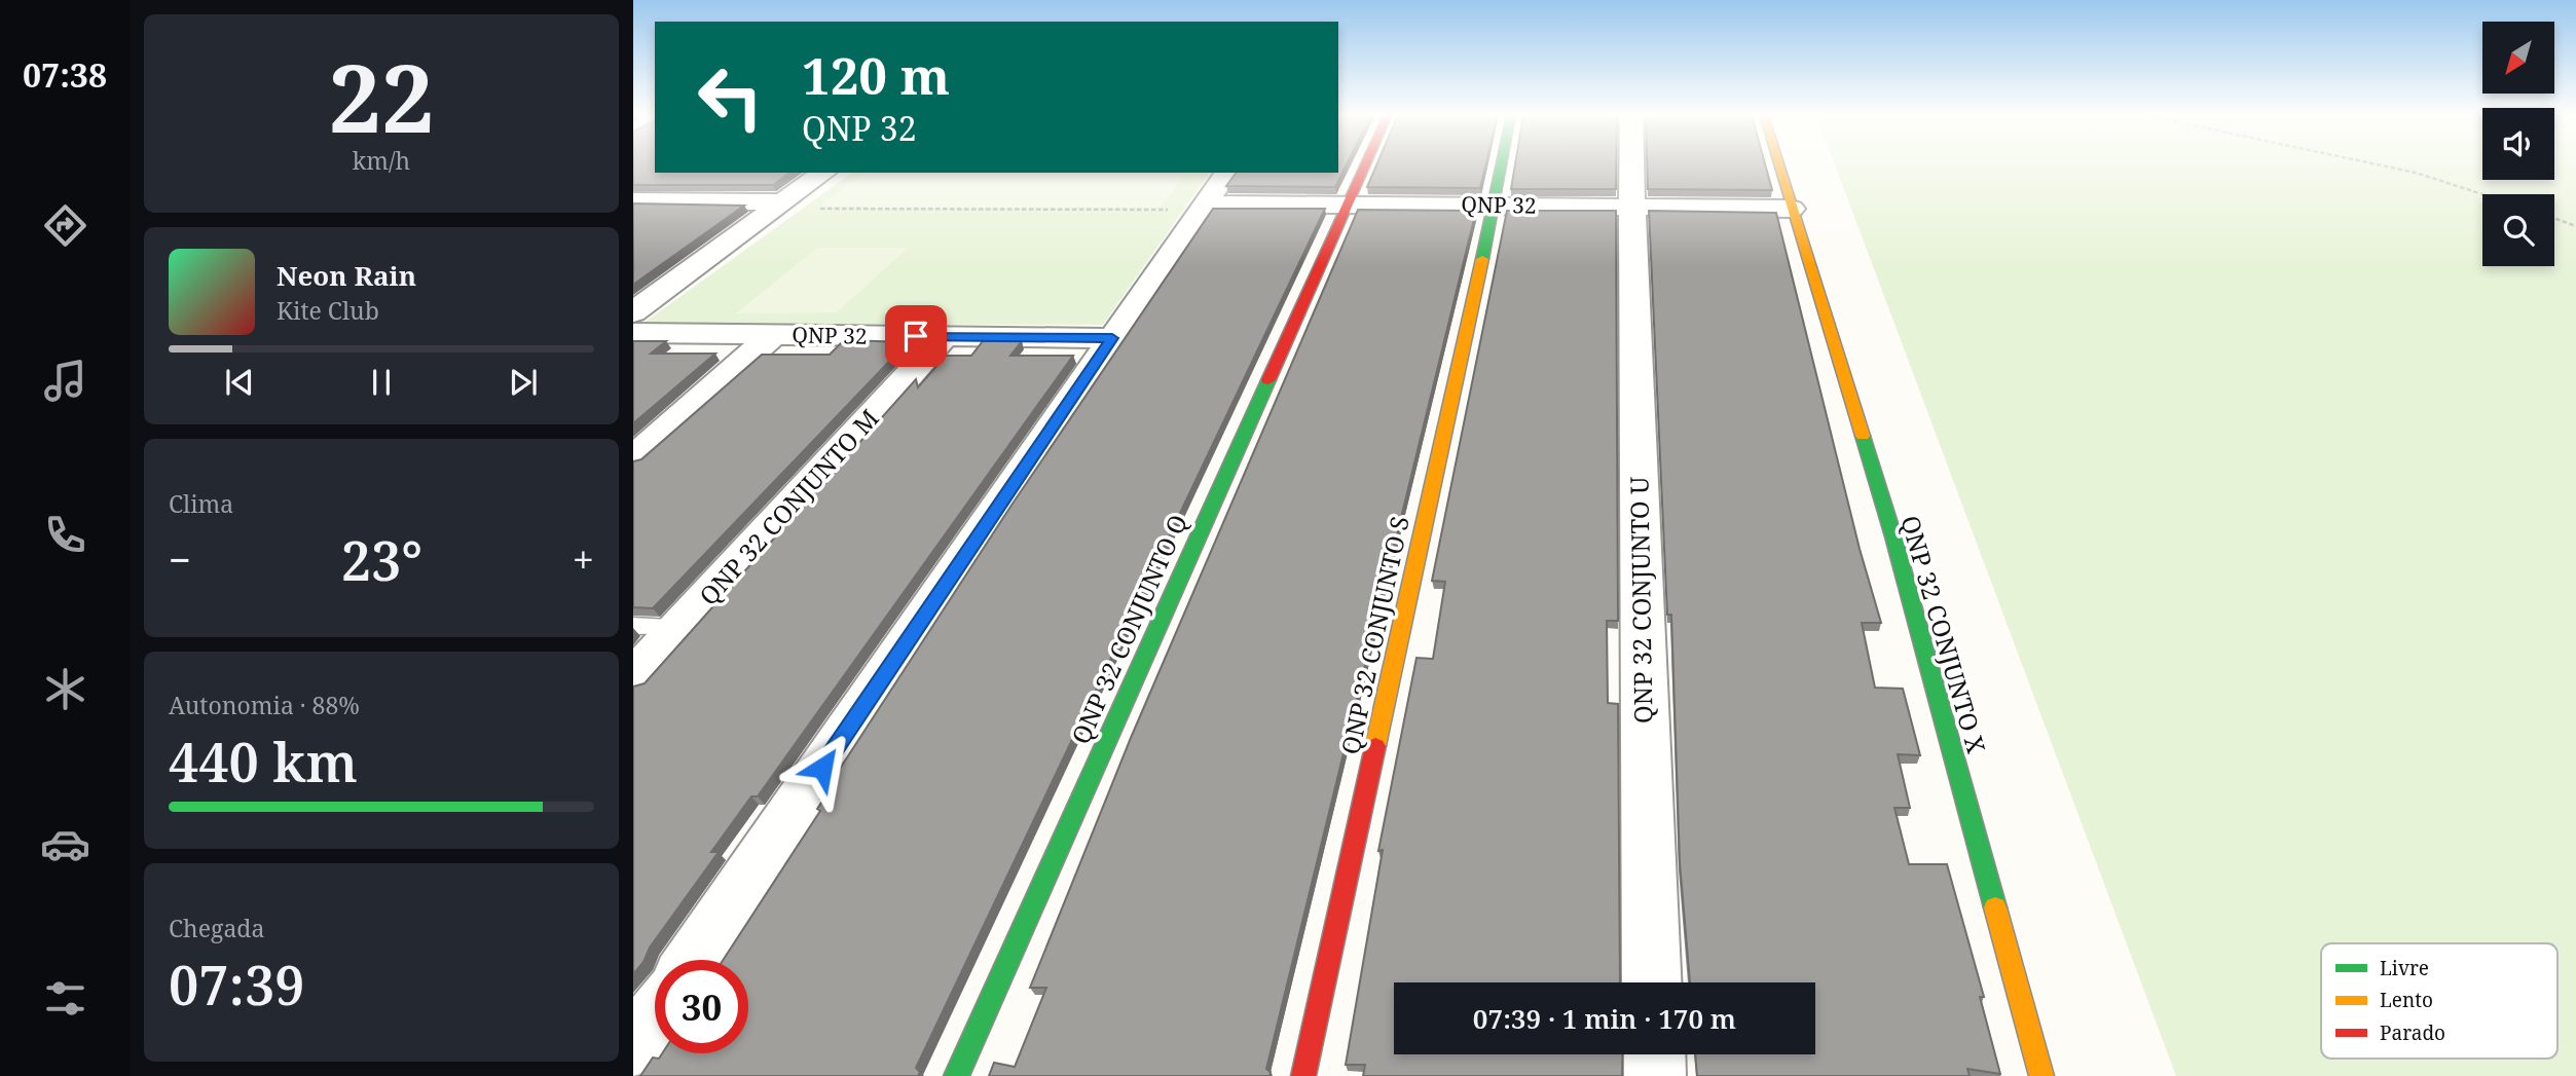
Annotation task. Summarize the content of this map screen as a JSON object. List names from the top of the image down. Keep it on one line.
{"streets":{"street":["QNP 32","QNP 32 CONJUNTO M","QNP 32 CONJUNTO U","QNP 32 CONJUNTO Q","QNP 32 CONJUNTO X","QNP 32 CONJUNTO S"]},"crossings":[["QNP 32","QNP 32 CONJUNTO M"],["QNP 32","QNP 32 CONJUNTO U"],["QNP 32","QNP 32 CONJUNTO Q"],["QNP 32","QNP 32 CONJUNTO X"],["QNP 32","QNP 32 CONJUNTO S"]],"legend":["Livre","Lento","Parado"],"north":"bottom left","page":{"tabs":"07:38","tile":[["22","km/h"],"Clima",["Autonomia · 88%","440 km"],["Chegada","07:39"]],"turn":["120 m","QNP 32"],"song":["Neon Rain","Kite Club"],"heat":["−","23°","+"],"limit":"30","trip":"07:39 · 1 min · 170 m"}}
